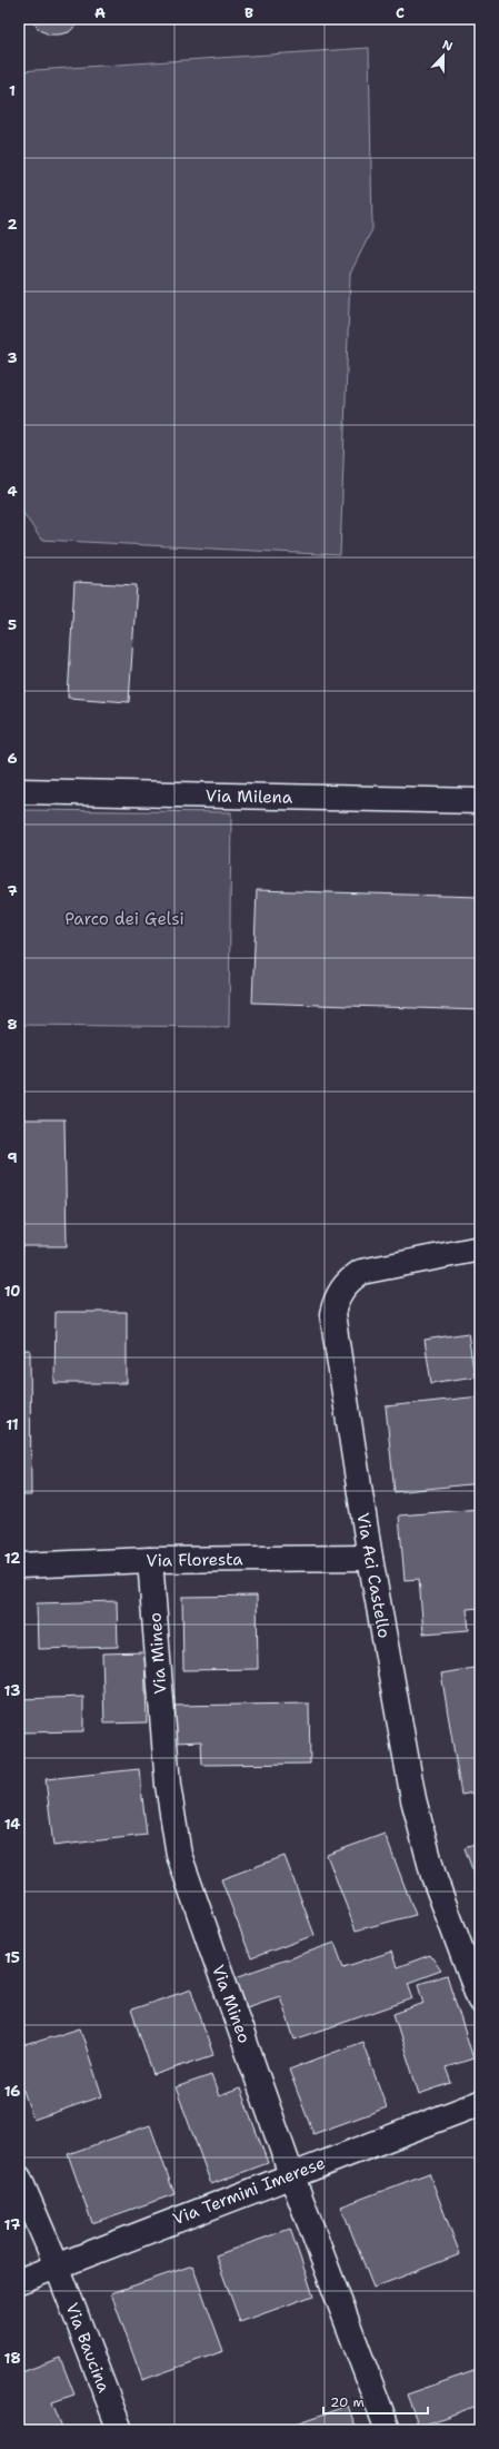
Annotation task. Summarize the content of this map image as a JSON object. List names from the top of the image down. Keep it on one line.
{"streets":{"street":["Via Milena","Via Floresta","Via Aci Castello","Via Mineo","Via Termini Imerese","Via Baucina"]},"crossings":[["Via Floresta","Via Aci Castello"],["Via Floresta","Via Mineo"],["Via Mineo","Via Termini Imerese"],["Via Termini Imerese","Via Baucina"]],"parks":["Parco dei Gelsi"],"scale_bar":"20 m","north":"top","grid":{"columns":["A","B","C"],"rows":["1","2","3","4","5","6","7","8","9","10","11","12","13","14","15","16","17","18"]}}
